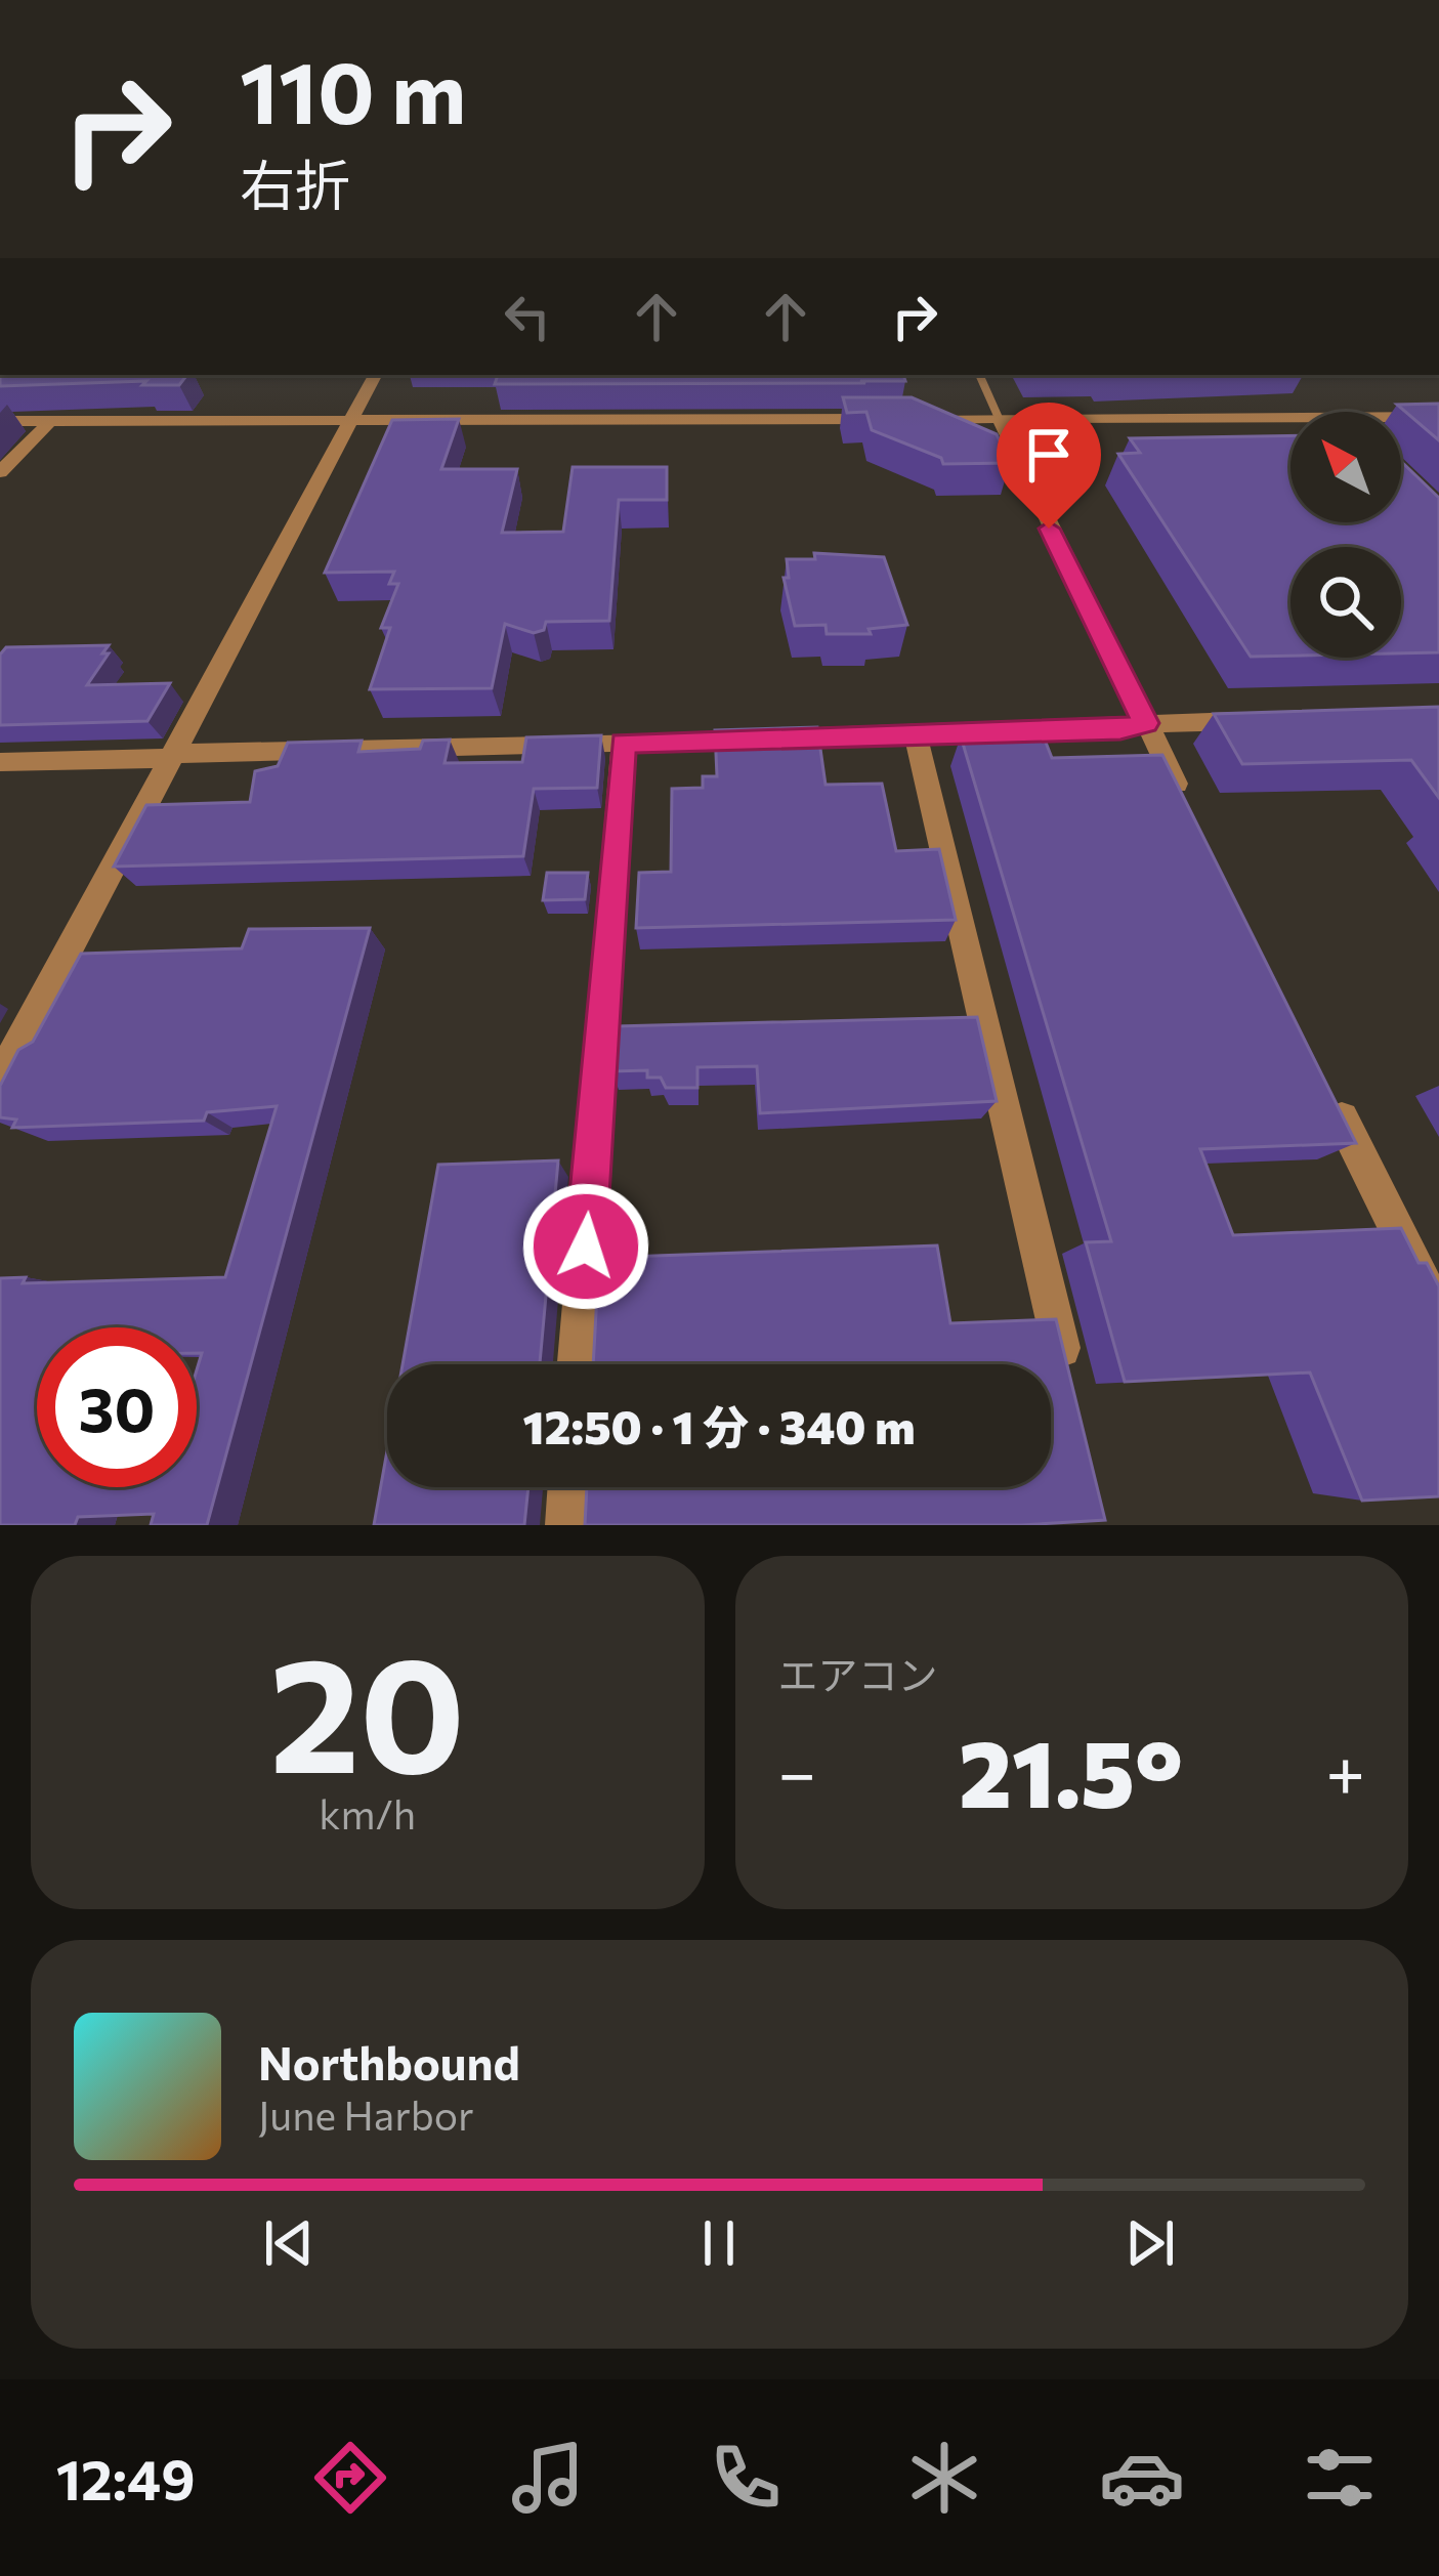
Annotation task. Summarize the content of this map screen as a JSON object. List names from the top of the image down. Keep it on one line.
{"north":"top left","page":{"turn":["110 m","右折"],"limit":"30","trip":"12:50 · 1 分 · 340 m","tile":[["20","km/h"],"エアコン"],"heat":["−","21.5°","+"],"song":["Northbound","June Harbor"],"tabs":"12:49"}}
